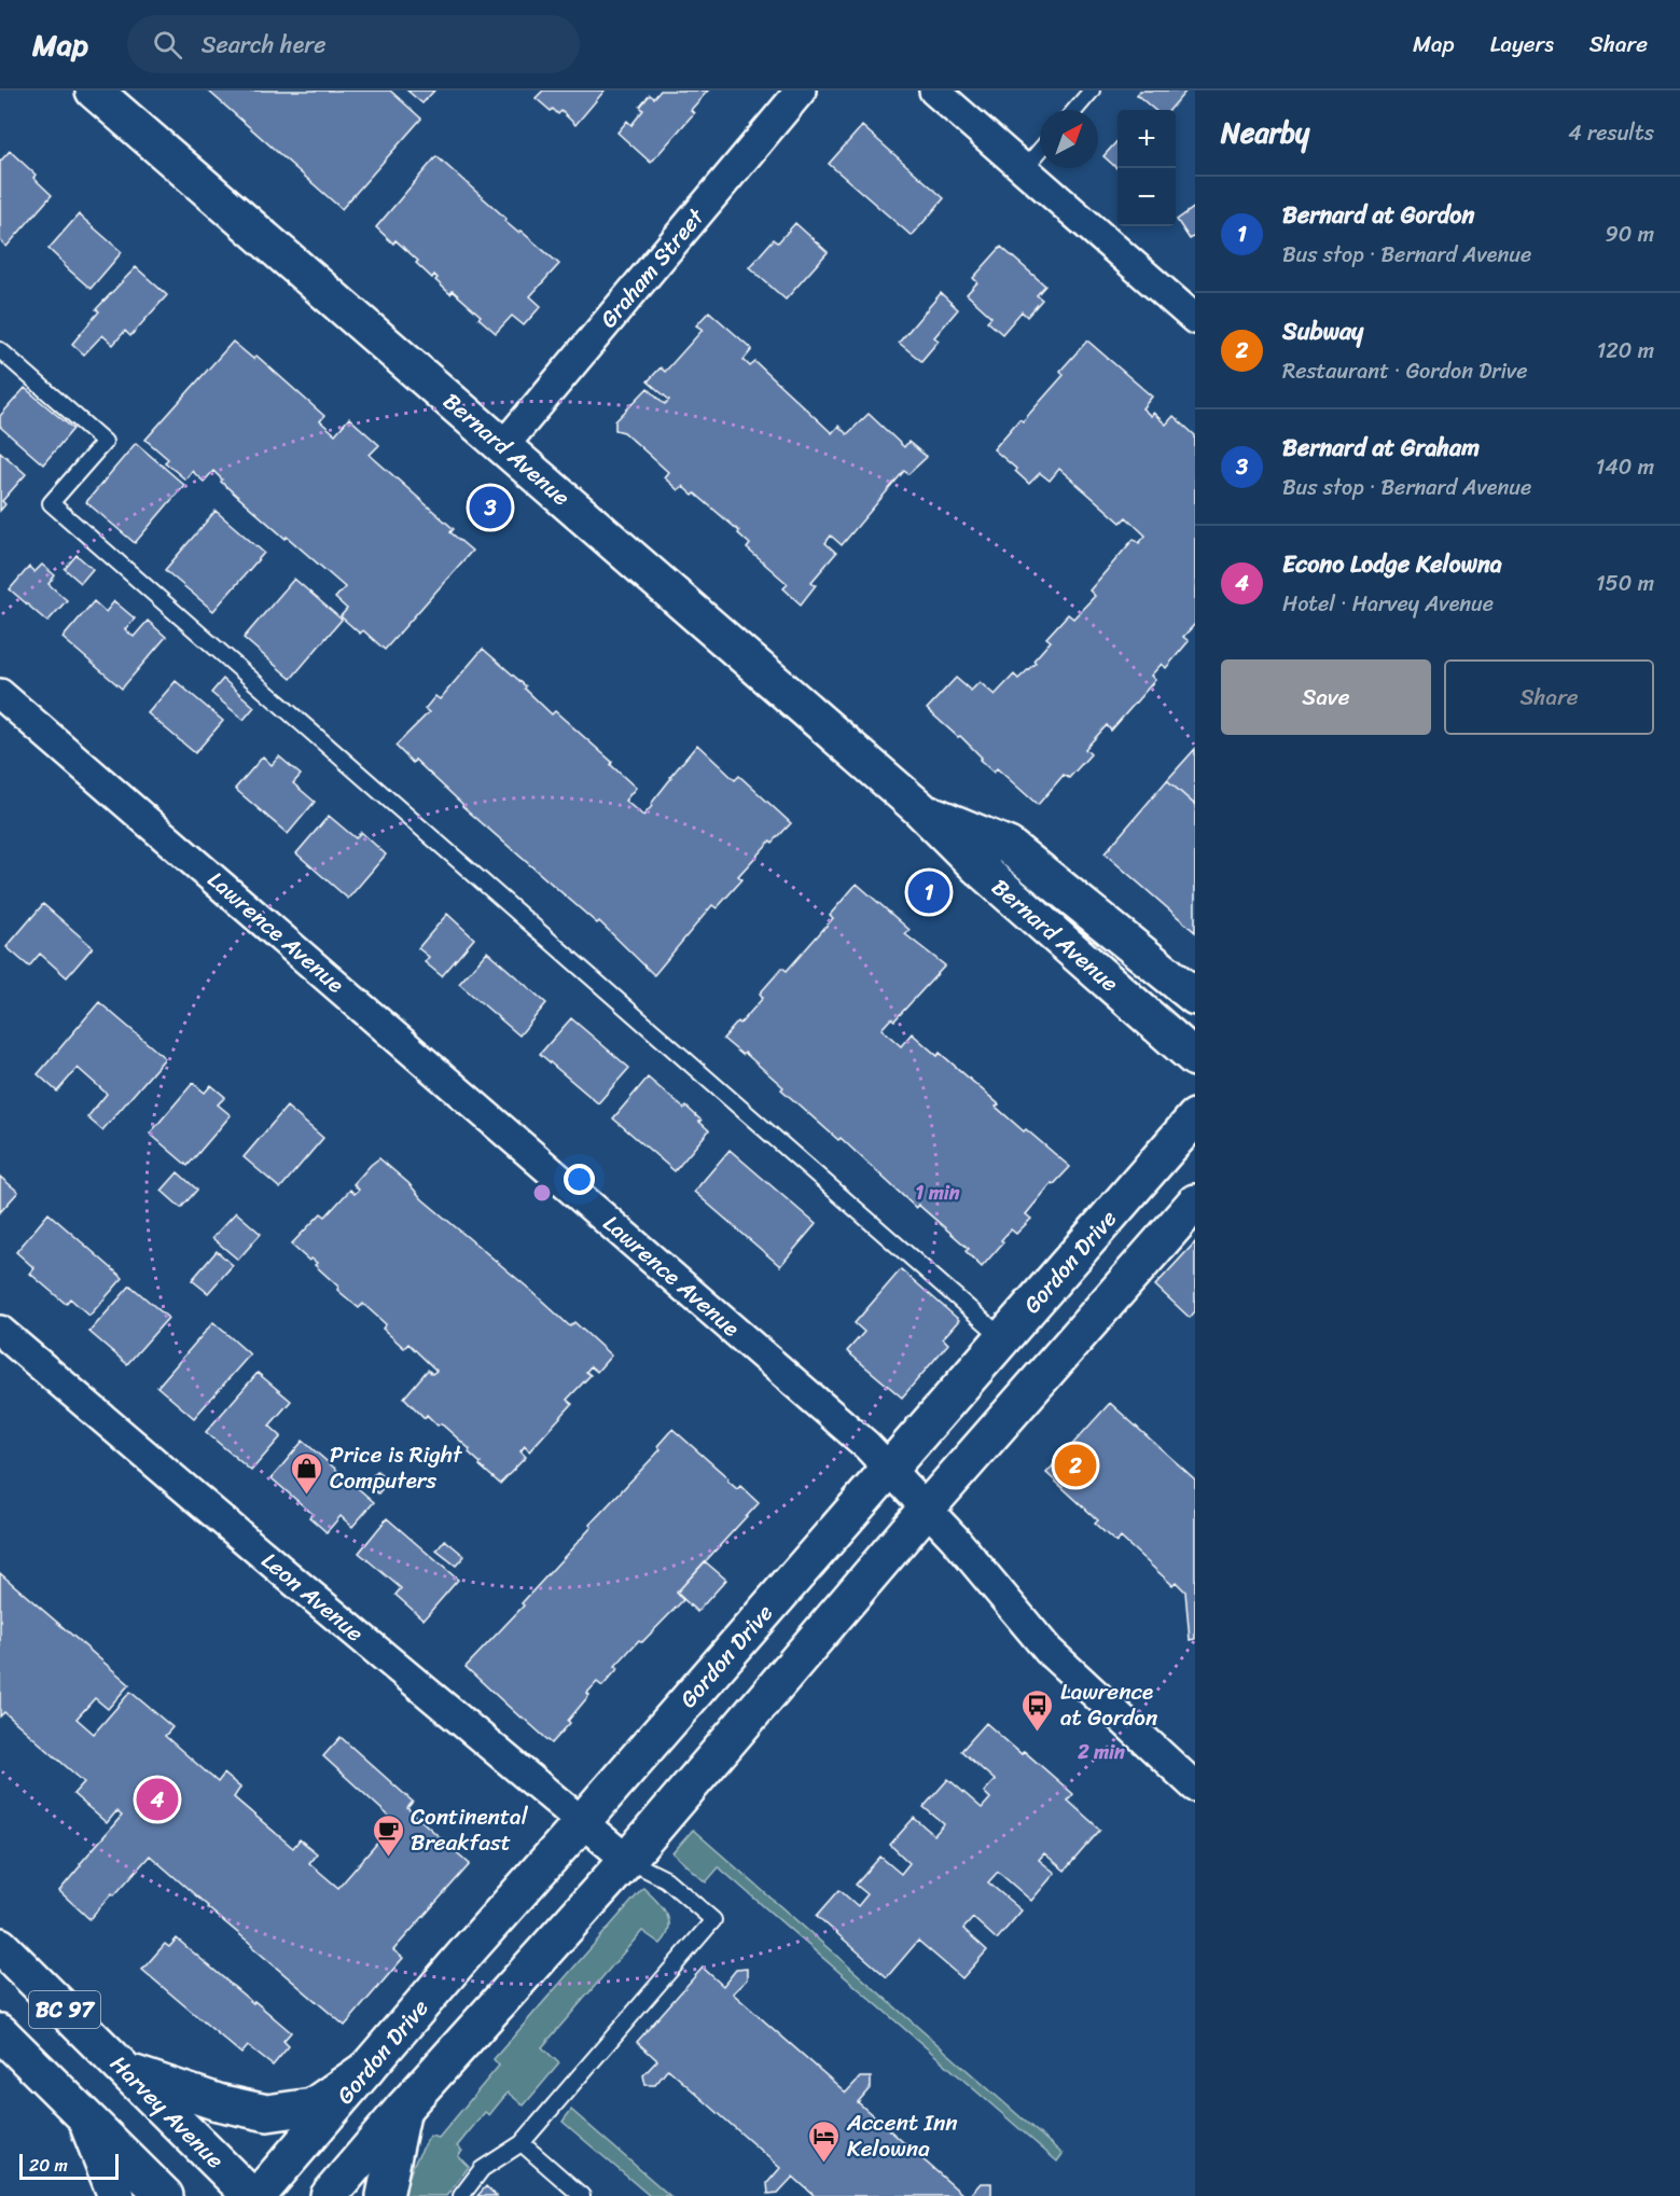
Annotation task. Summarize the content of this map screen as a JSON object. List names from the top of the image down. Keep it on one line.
{"streets":{"main road":["Bernard Avenue","Gordon Drive","BC 97","Harvey Avenue"],"street":["Graham Street","Lawrence Avenue","Leon Avenue"]},"crossings":[["Graham Street","Bernard Avenue"],["Lawrence Avenue","Gordon Drive"],["Gordon Drive","Leon Avenue"]],"places":{"shop":["Price is Right Computers"],"bus stop":["Lawrence at Gordon"],"cafe":["Continental Breakfast"],"hotel":["Accent Inn Kelowna"]},"scale_bar":"20 m","north":"top right","page":{"header":"Map","search":"Search here","nav":["Map","Layers","Share"],"heading":["Nearby","4 results"],"map_buttons":["+","−"],"list":[{"mark":"1","name":"Bernard at Gordon","note":"Bus stop · Bernard Avenue","value":"90 m"},{"mark":"2","name":"Subway","note":"Restaurant · Gordon Drive","value":"120 m"},{"mark":"3","name":"Bernard at Graham","note":"Bus stop · Bernard Avenue","value":"140 m"},{"mark":"4","name":"Econo Lodge Kelowna","note":"Hotel · Harvey Avenue","value":"150 m"}],"pins":["3","1","2","4"],"buttons":["Save","Share"],"scale":"20 m"},"rings":["1 min","2 min"]}
